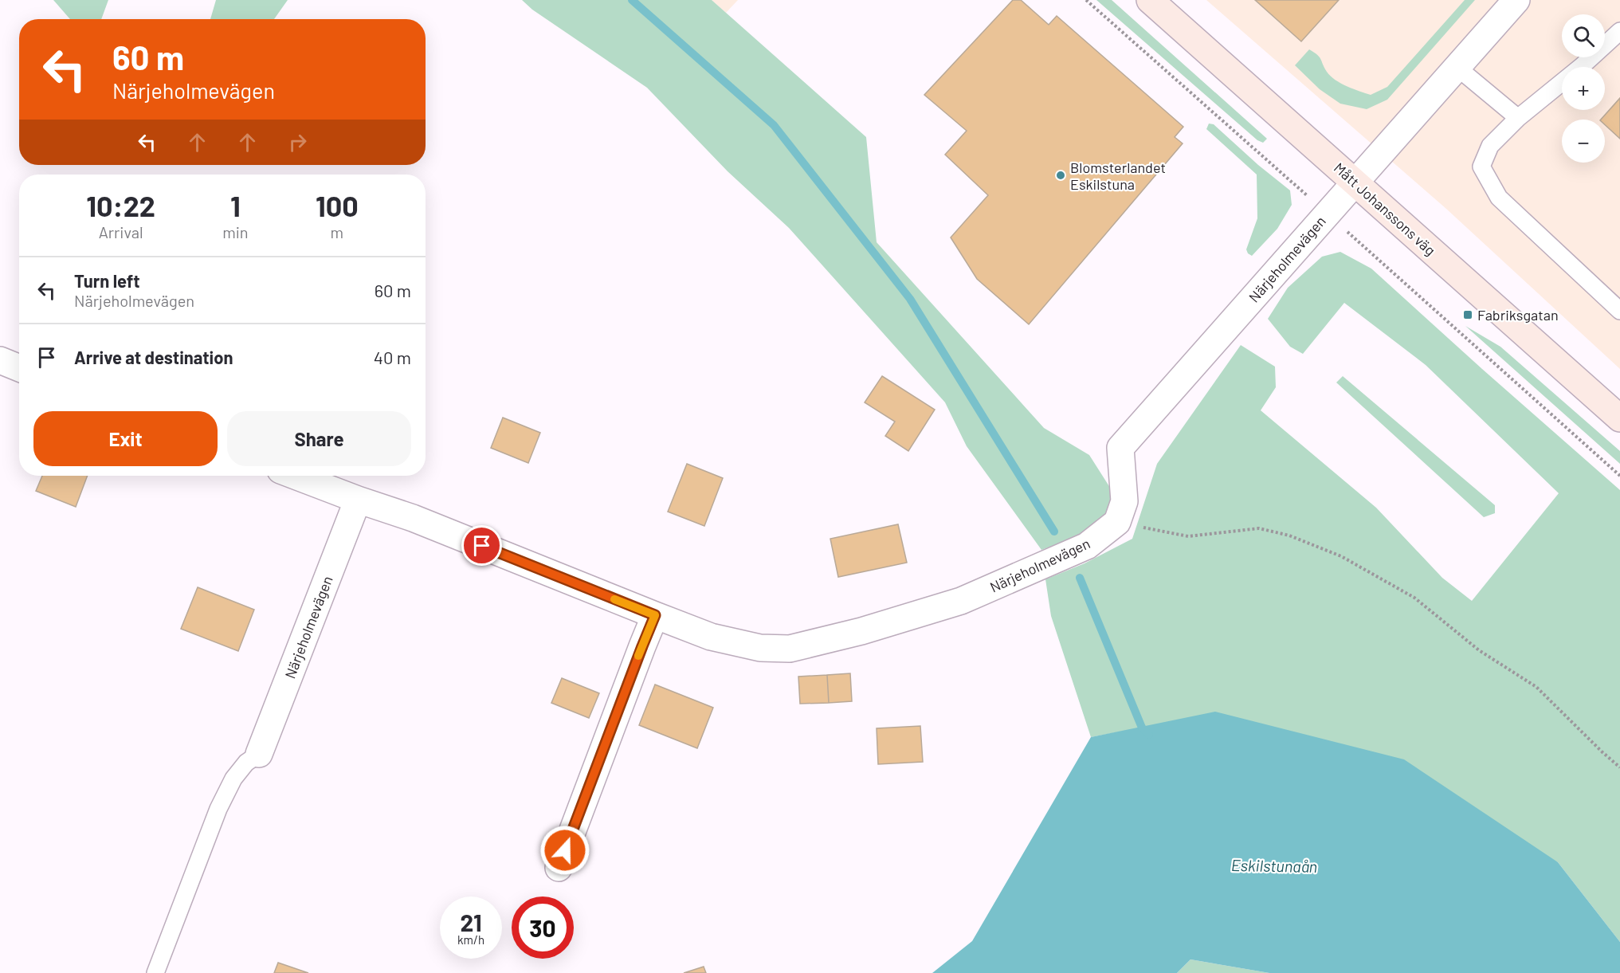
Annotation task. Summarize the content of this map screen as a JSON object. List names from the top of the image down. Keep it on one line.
{"streets":{"street":["Mått Johanssons väg","Närjeholmevägen"]},"crossings":[["Mått Johanssons väg","Närjeholmevägen"]],"water":["Eskilstunaån"],"places":{"other":["Blomsterlandet Eskilstuna"],"transit":["Fabriksgatan"]},"page":{"map_buttons":["+","−"],"turn":["60 m","Närjeholmevägen"],"eta":["10:22","Arrival","1","min","100","m"],"list":[{"name":"Turn left","note":"Närjeholmevägen","value":"60 m"},{"name":"Arrive at destination","value":"40 m"}],"buttons":["Exit","Share"],"speed":"21 km/h","limit":"30"}}
